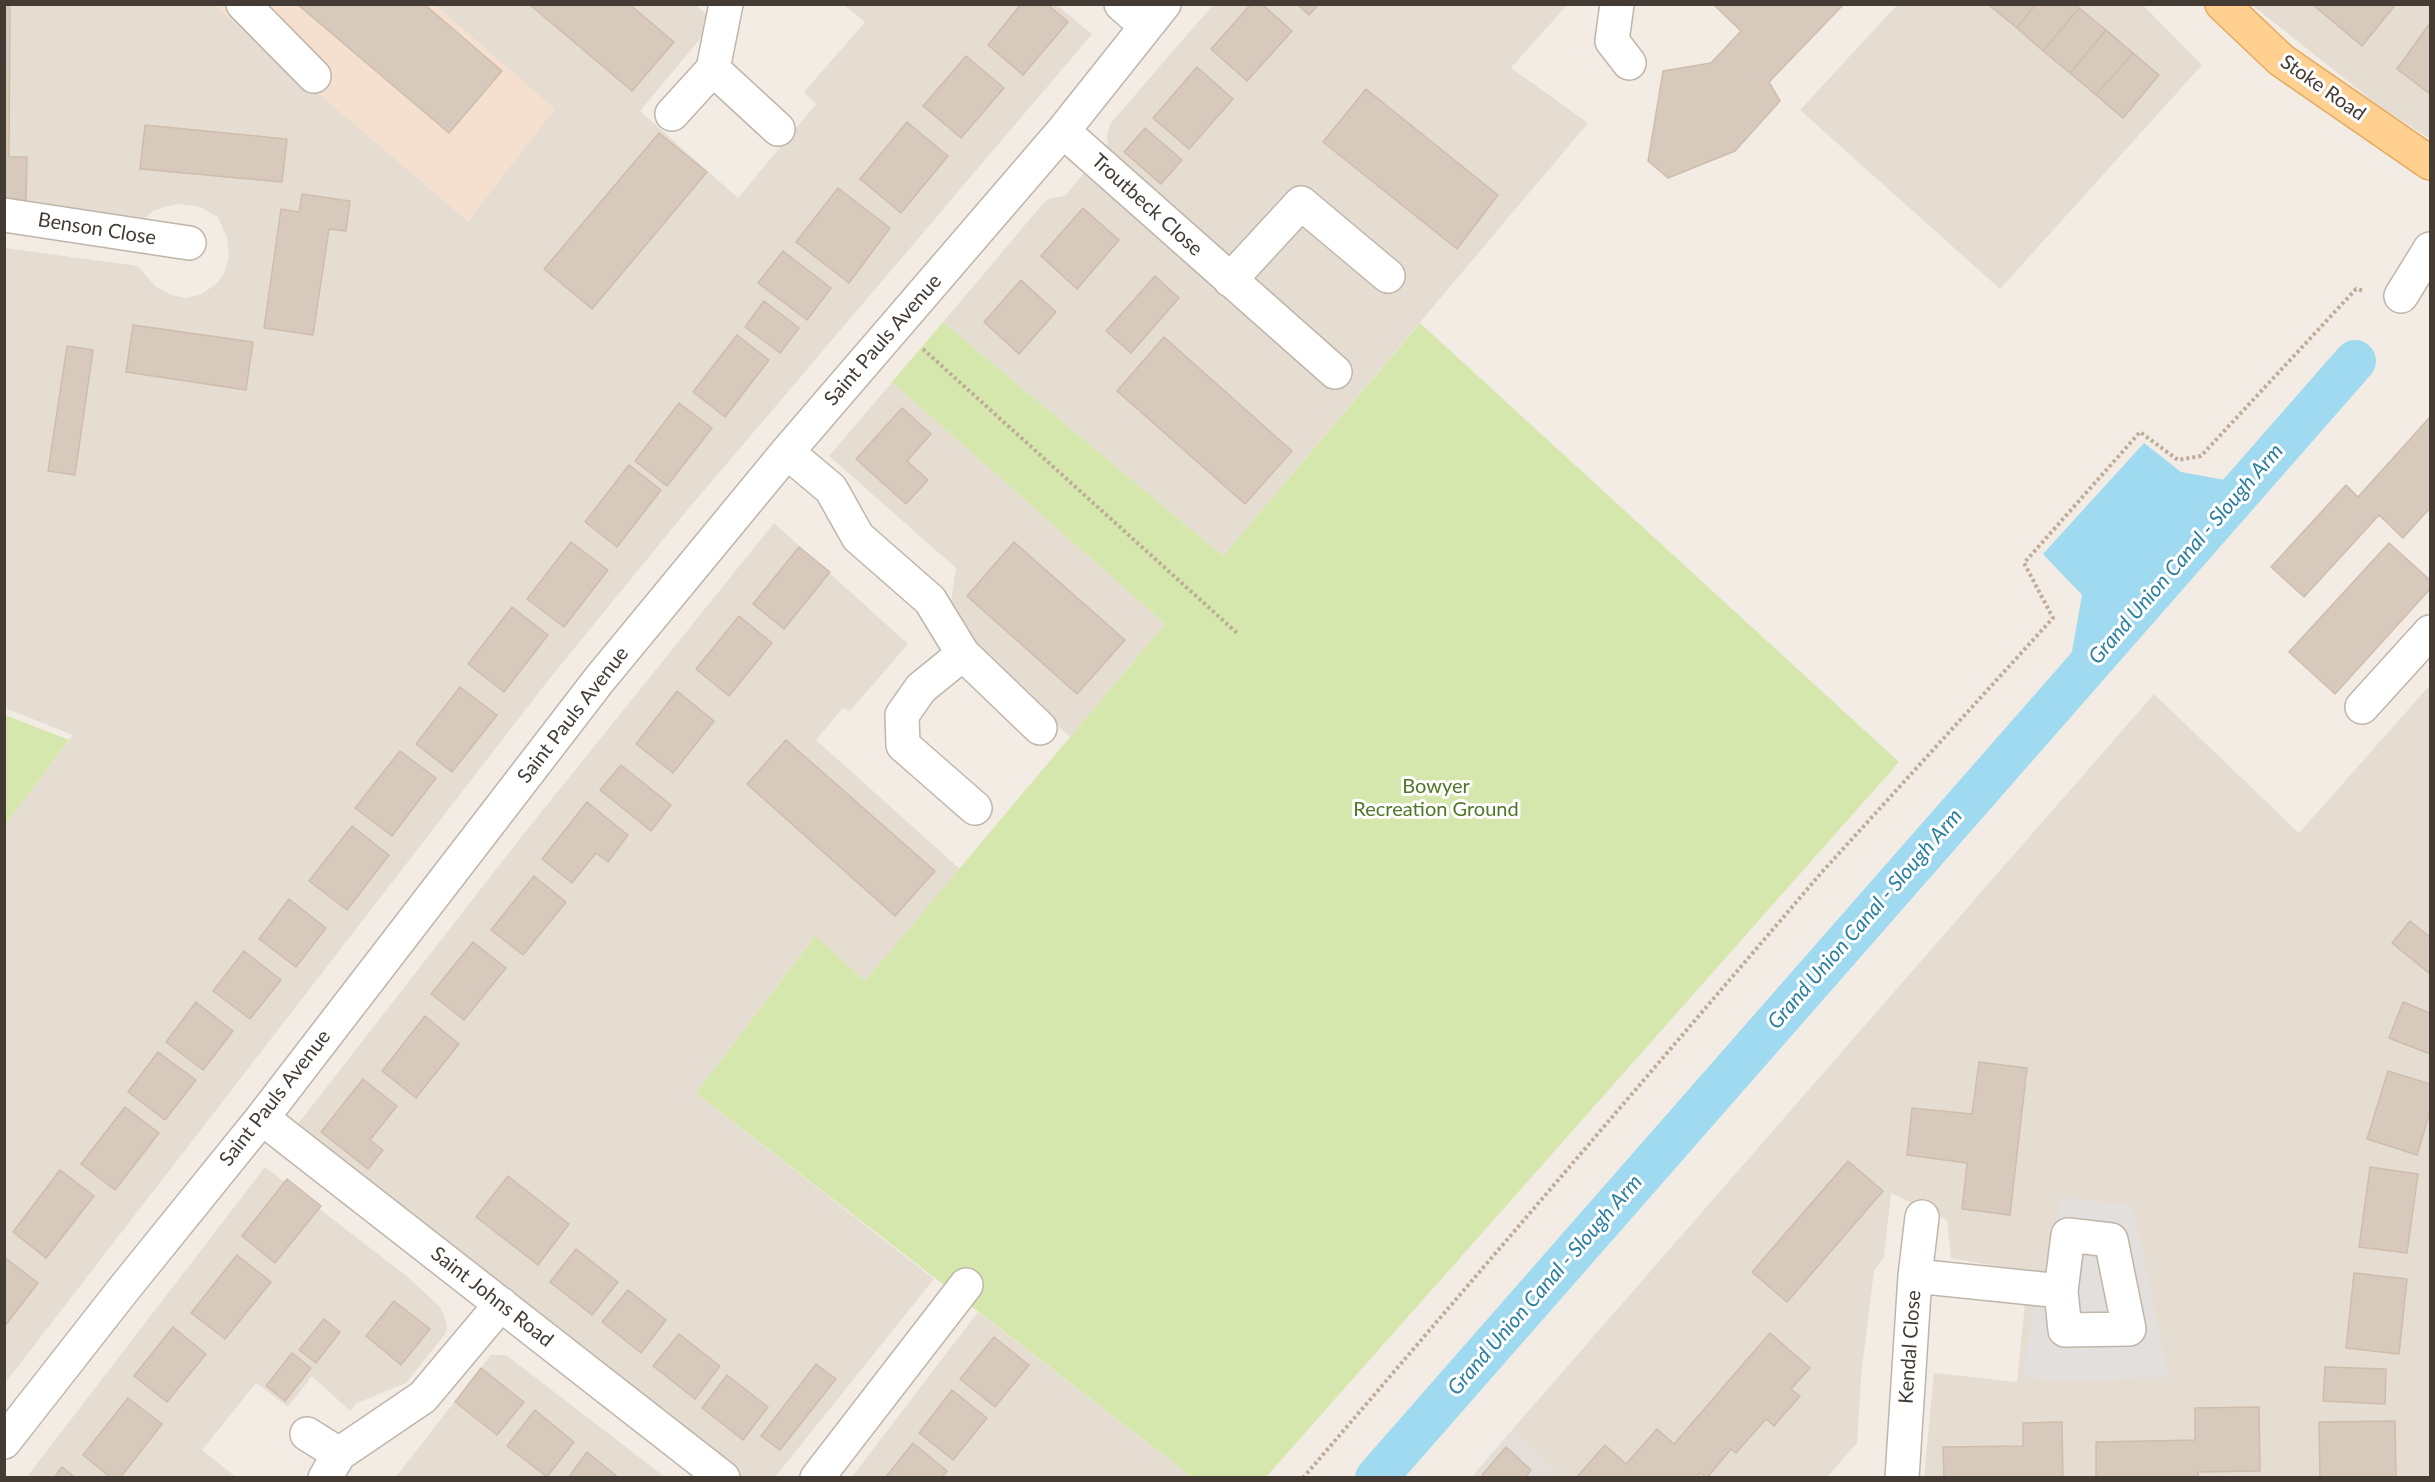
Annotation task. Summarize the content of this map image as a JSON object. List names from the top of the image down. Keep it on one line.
{"streets":{"main road":["Stoke Road"],"street":["Troutbeck Close","Benson Close","Saint Pauls Avenue","Saint Johns Road","Kendal Close"]},"crossings":[["Troutbeck Close","Saint Pauls Avenue"],["Saint Pauls Avenue","Saint Johns Road"]],"water":["Grand Union Canal - Slough Arm"],"parks":["Bowyer Recreation Ground"]}
